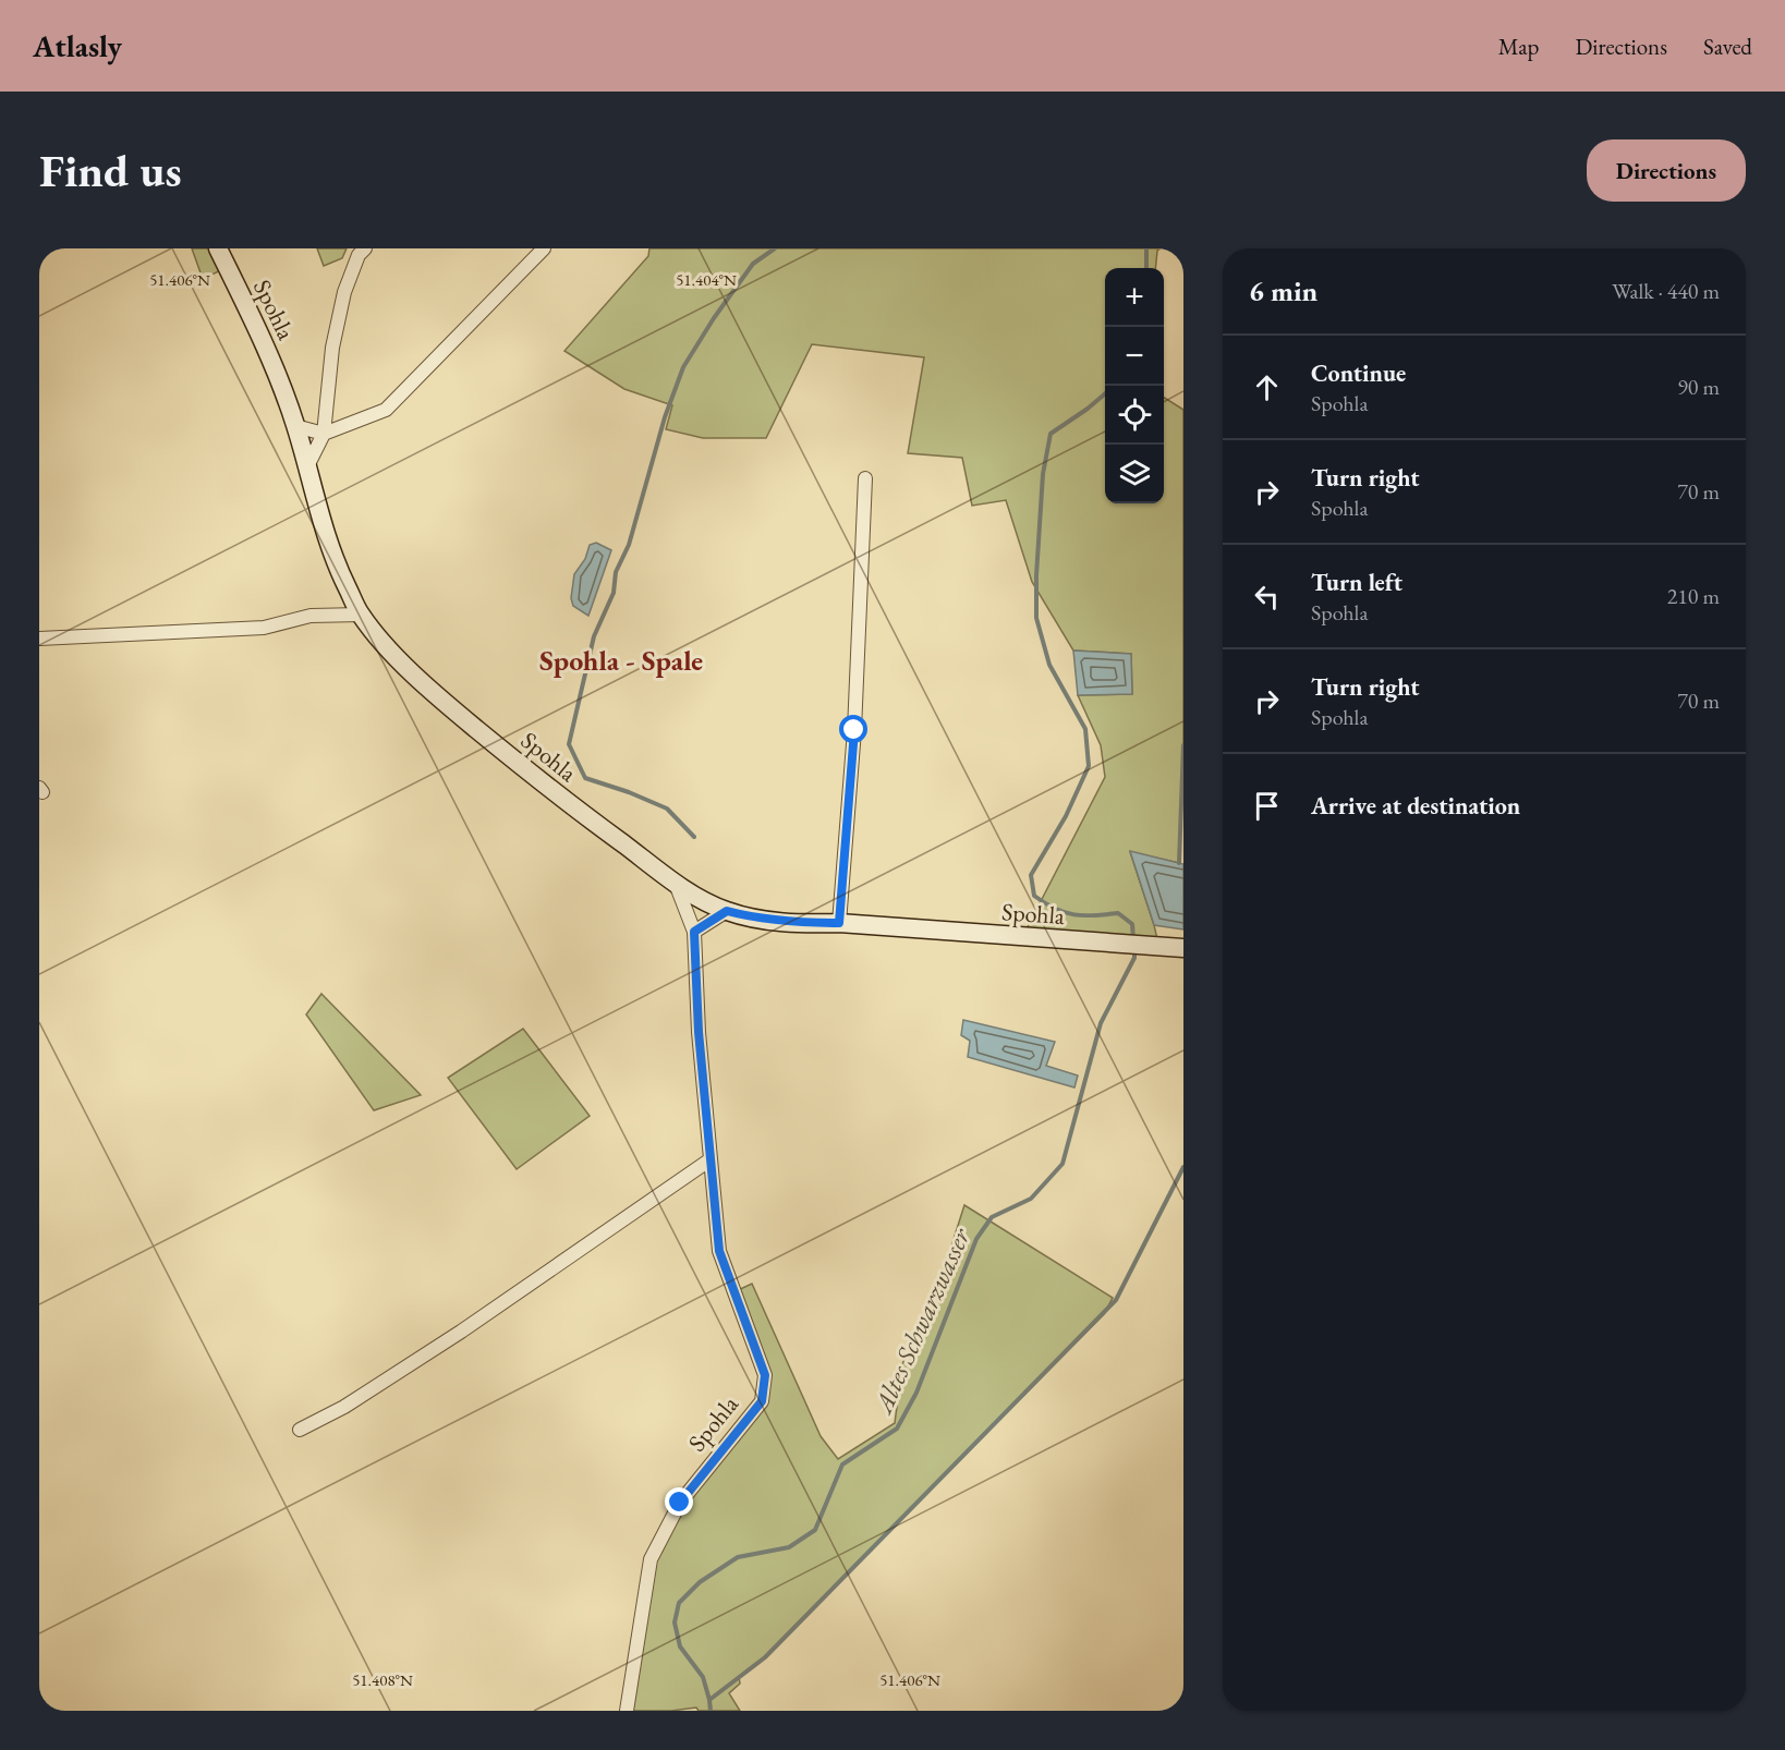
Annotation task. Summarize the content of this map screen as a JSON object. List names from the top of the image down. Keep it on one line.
{"streets":{"street":["Spohla"]},"districts":["Spohla - Spale"],"water":["Altes Schwarzwasser"],"page":{"header":"Atlasly","nav":["Map","Directions","Saved"],"buttons":"Directions","title":"Find us","heading":["6 min","Walk · 440 m"],"map_buttons":["+","−"],"list":[["Continue","Spohla","90 m"],["Turn right","Spohla","70 m"],["Turn left","Spohla","210 m"],["Turn right","Spohla","70 m"],"Arrive at destination"]},"coordinates":["51.406°N","51.404°N","51.408°N"]}
